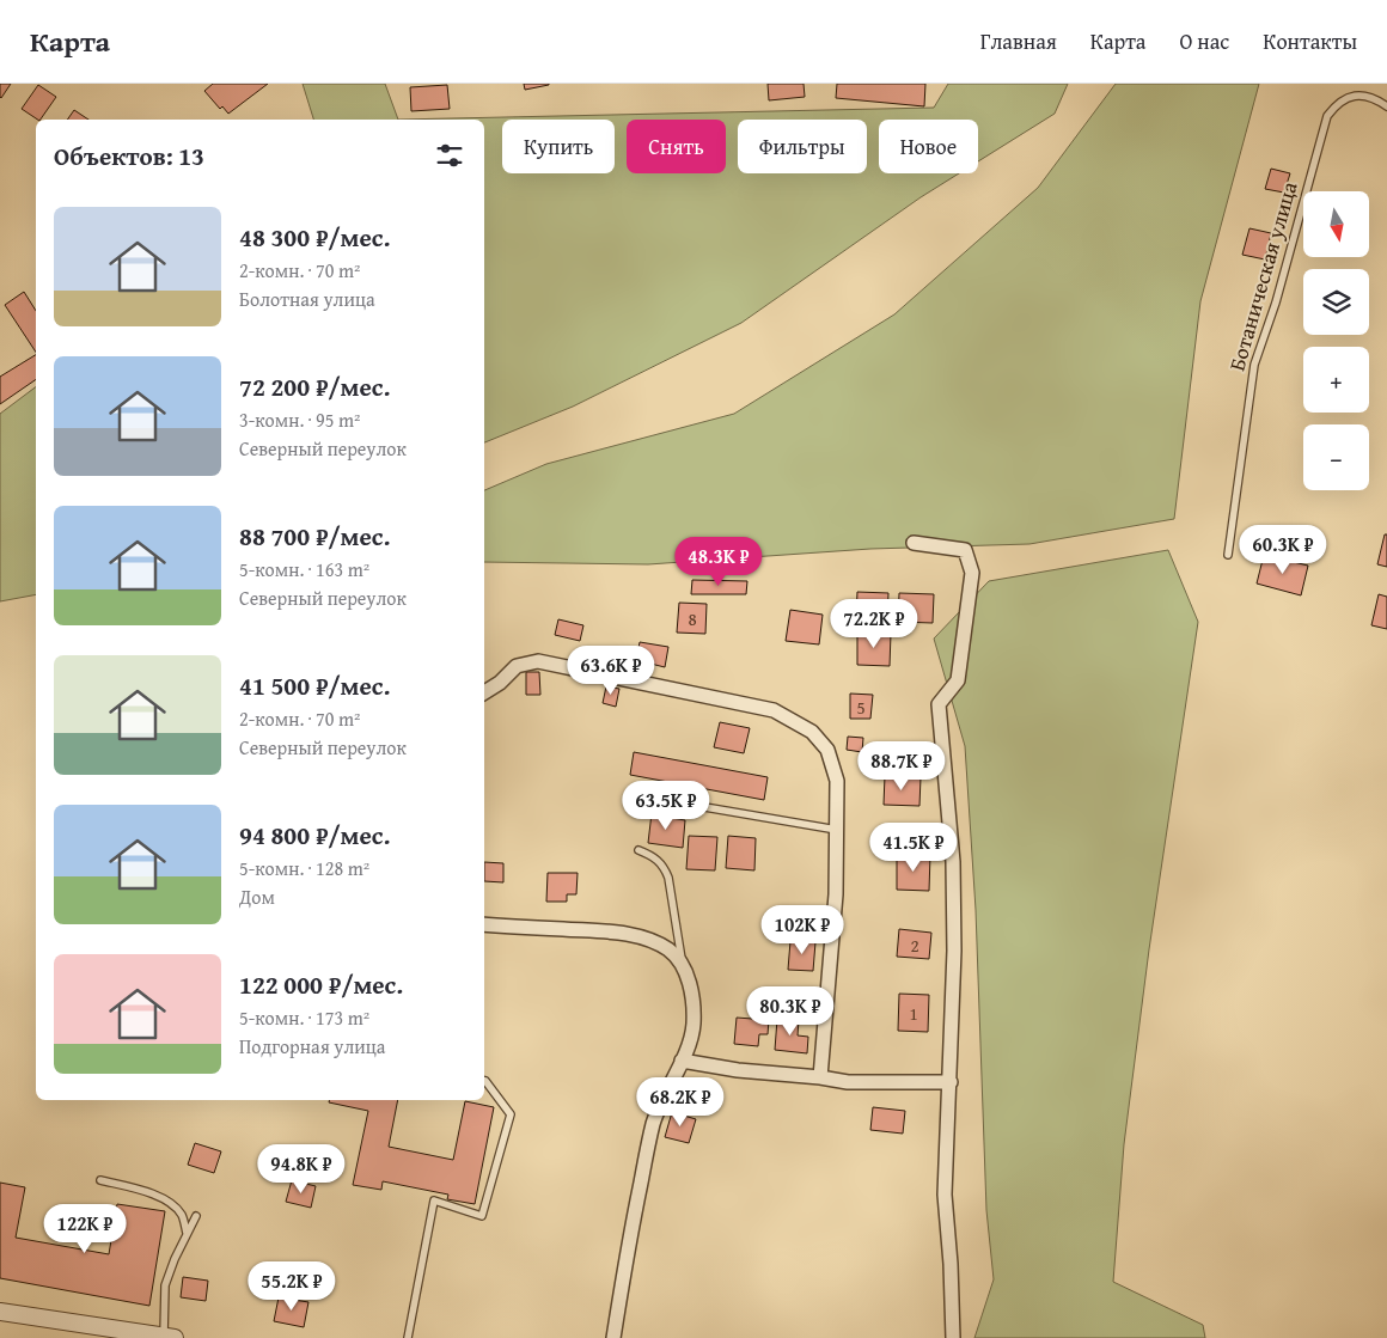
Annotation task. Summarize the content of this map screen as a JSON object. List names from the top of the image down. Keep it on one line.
{"streets":{"lane":["Ботаническая улица"]},"house_numbers":["8","5","2","1"],"north":"bottom","page":{"header":"Карта","nav":["Главная","Карта","О нас","Контакты"],"chip":["Купить","Снять","Фильтры","Новое"],"heading":"Объектов: 13","map_buttons":["+","−"],"list":[{"name":"48 300 ₽/мес.","note":"2-комн. · 70 m² · Болотная улица"},{"name":"72 200 ₽/мес.","note":"3-комн. · 95 m² · Северный переулок"},{"name":"88 700 ₽/мес.","note":"5-комн. · 163 m² · Северный переулок"},{"name":"41 500 ₽/мес.","note":"2-комн. · 70 m² · Северный переулок"},{"name":"94 800 ₽/мес.","note":"5-комн. · 128 m² · Дом"},{"name":"122 000 ₽/мес.","note":"5-комн. · 173 m² · Подгорная улица"}],"price":["60.3K ₽","48.3K ₽","72.2K ₽","63.6K ₽","88.7K ₽","63.5K ₽","41.5K ₽","102K ₽","80.3K ₽","68.2K ₽","94.8K ₽","122K ₽","55.2K ₽"]}}
